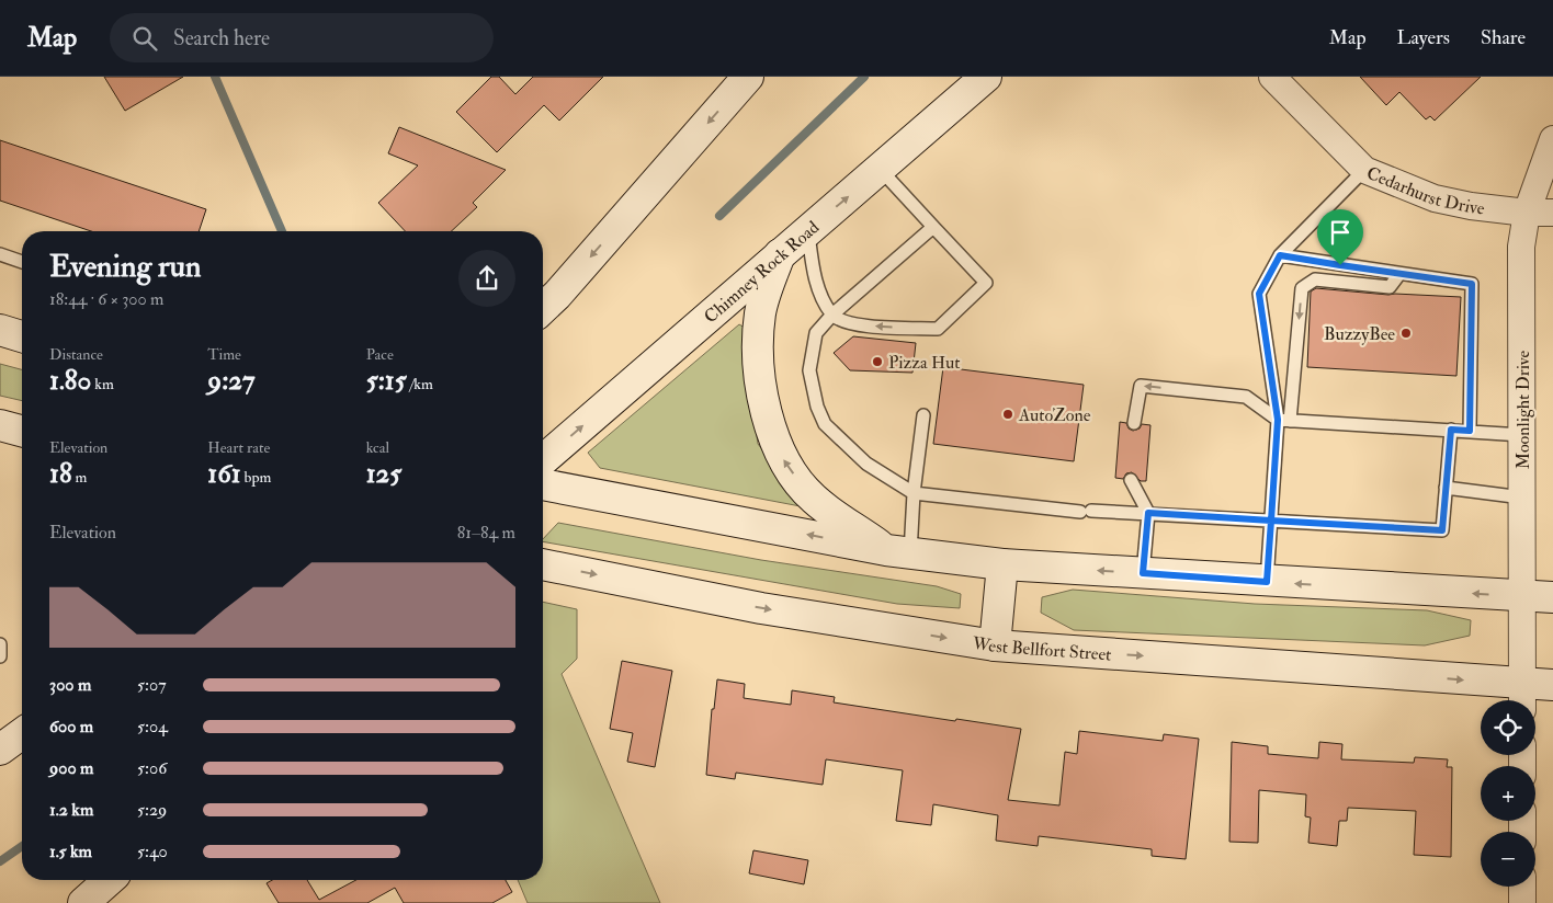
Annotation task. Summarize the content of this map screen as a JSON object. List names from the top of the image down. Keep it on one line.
{"streets":{"main road":["Chimney Rock Road","West Bellfort Street"],"street":["Cedarhurst Drive","Moonlight Drive"]},"crossings":[["Cedarhurst Drive","Moonlight Drive"],["Moonlight Drive","West Bellfort Street"]],"places":["BuzzyBee","Pizza Hut","AutoZone"],"page":{"header":"Map","search":"Search here","nav":["Map","Layers","Share"],"heading":["Evening run","18:44 · 6 × 300 m"],"stats":[["Distance","1.80 km"],["Time","9:27"],["Pace","5:15 /km"],["Elevation","18 m"],["Heart rate","161 bpm"],["kcal","125"]],"chart":["Elevation","81–84 m"],"list":[{"name":"300 m","note":"5:07"},{"name":"600 m","note":"5:04"},{"name":"900 m","note":"5:06"},{"name":"1.2 km","note":"5:29"},{"name":"1.5 km","note":"5:40"}],"map_buttons":["+","−"]}}
